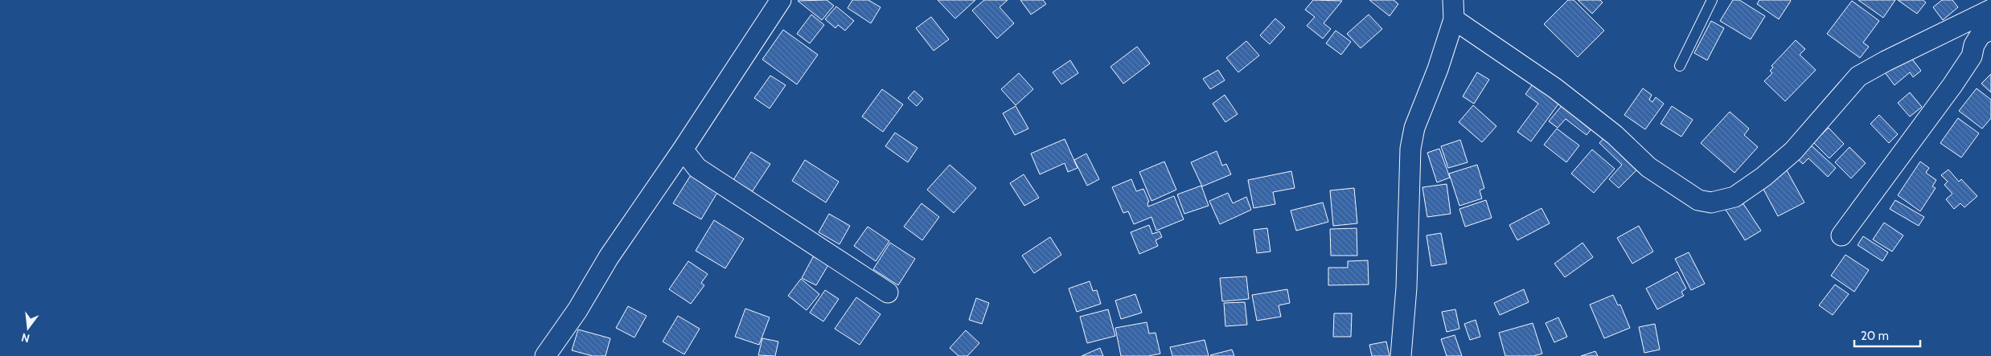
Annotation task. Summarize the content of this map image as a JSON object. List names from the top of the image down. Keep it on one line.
{"scale_bar":"20 m","north":"bottom"}
